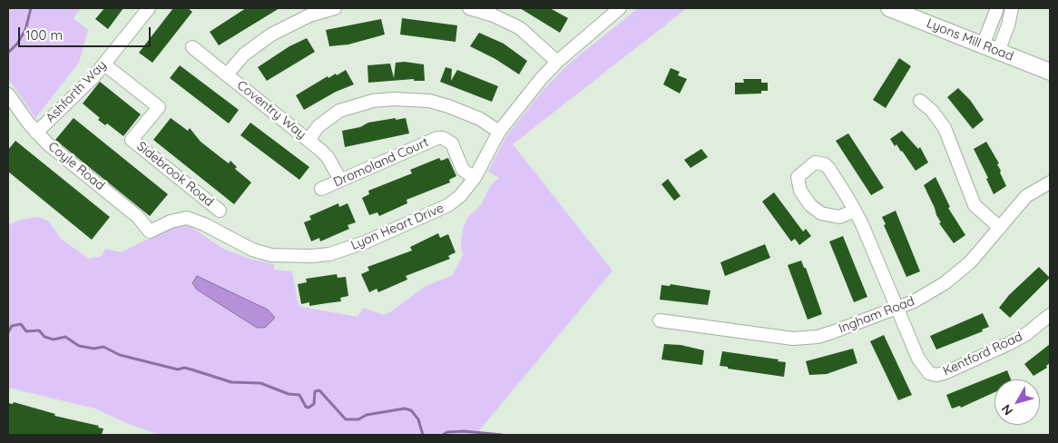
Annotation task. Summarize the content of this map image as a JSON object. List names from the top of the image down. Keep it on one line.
{"streets":{"main road":["Lyons Mill Road"],"street":["Ashforth Way","Coventry Way","Dromoland Court","Coyle Road","Sidebrook Road","Lyon Heart Drive","Ingham Road","Kentford Road"]},"crossings":[["Ashforth Way","Coyle Road"],["Ashforth Way","Sidebrook Road"],["Coventry Way","Dromoland Court"],["Dromoland Court","Lyon Heart Drive"],["Coyle Road","Lyon Heart Drive"],["Ingham Road","Kentford Road"]],"scale_bar":"100 m","north":"bottom left"}
